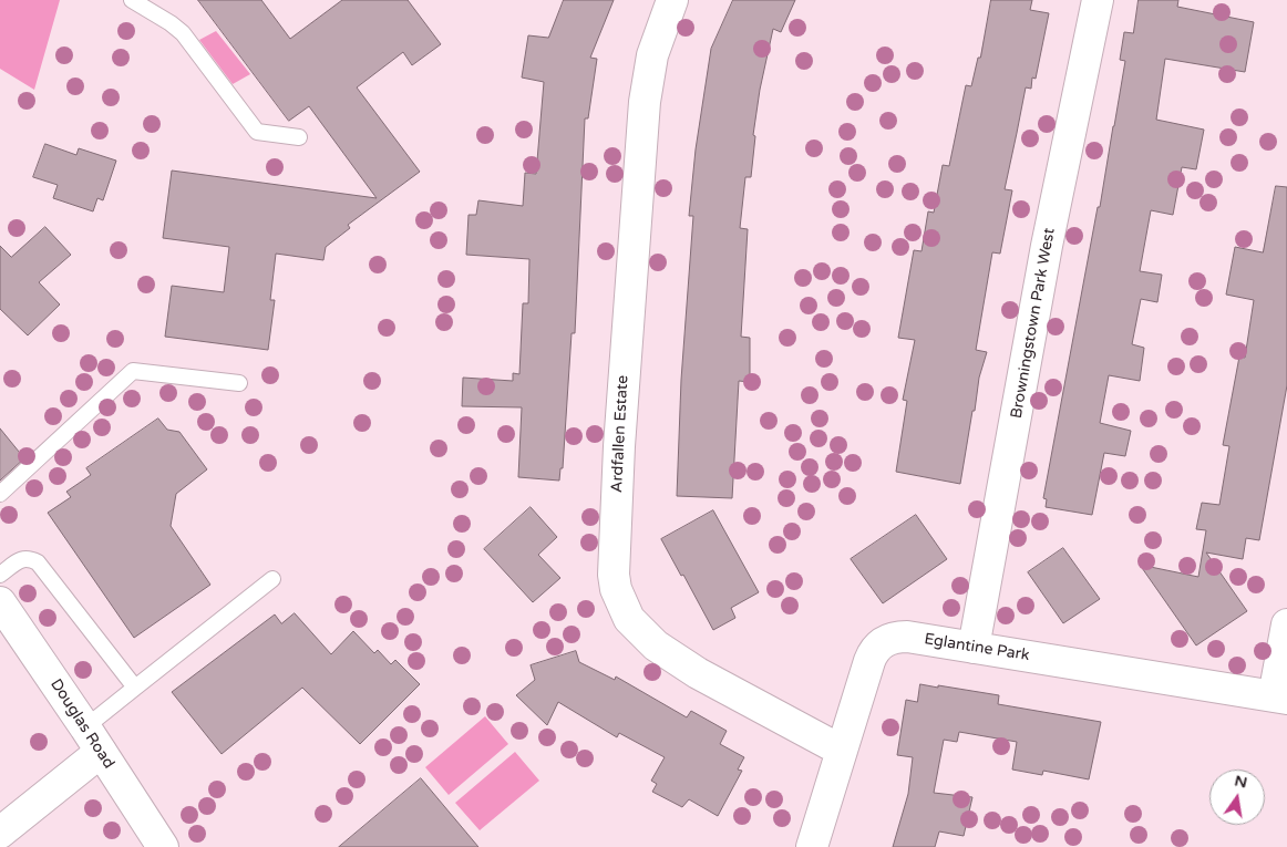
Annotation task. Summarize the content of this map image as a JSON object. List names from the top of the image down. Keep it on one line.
{"streets":{"street":["Browningstown Park West","Ardfallen Estate","Eglantine Park","Douglas Road"]},"crossings":[["Browningstown Park West","Eglantine Park"],["Ardfallen Estate","Eglantine Park"]],"north":"top"}
